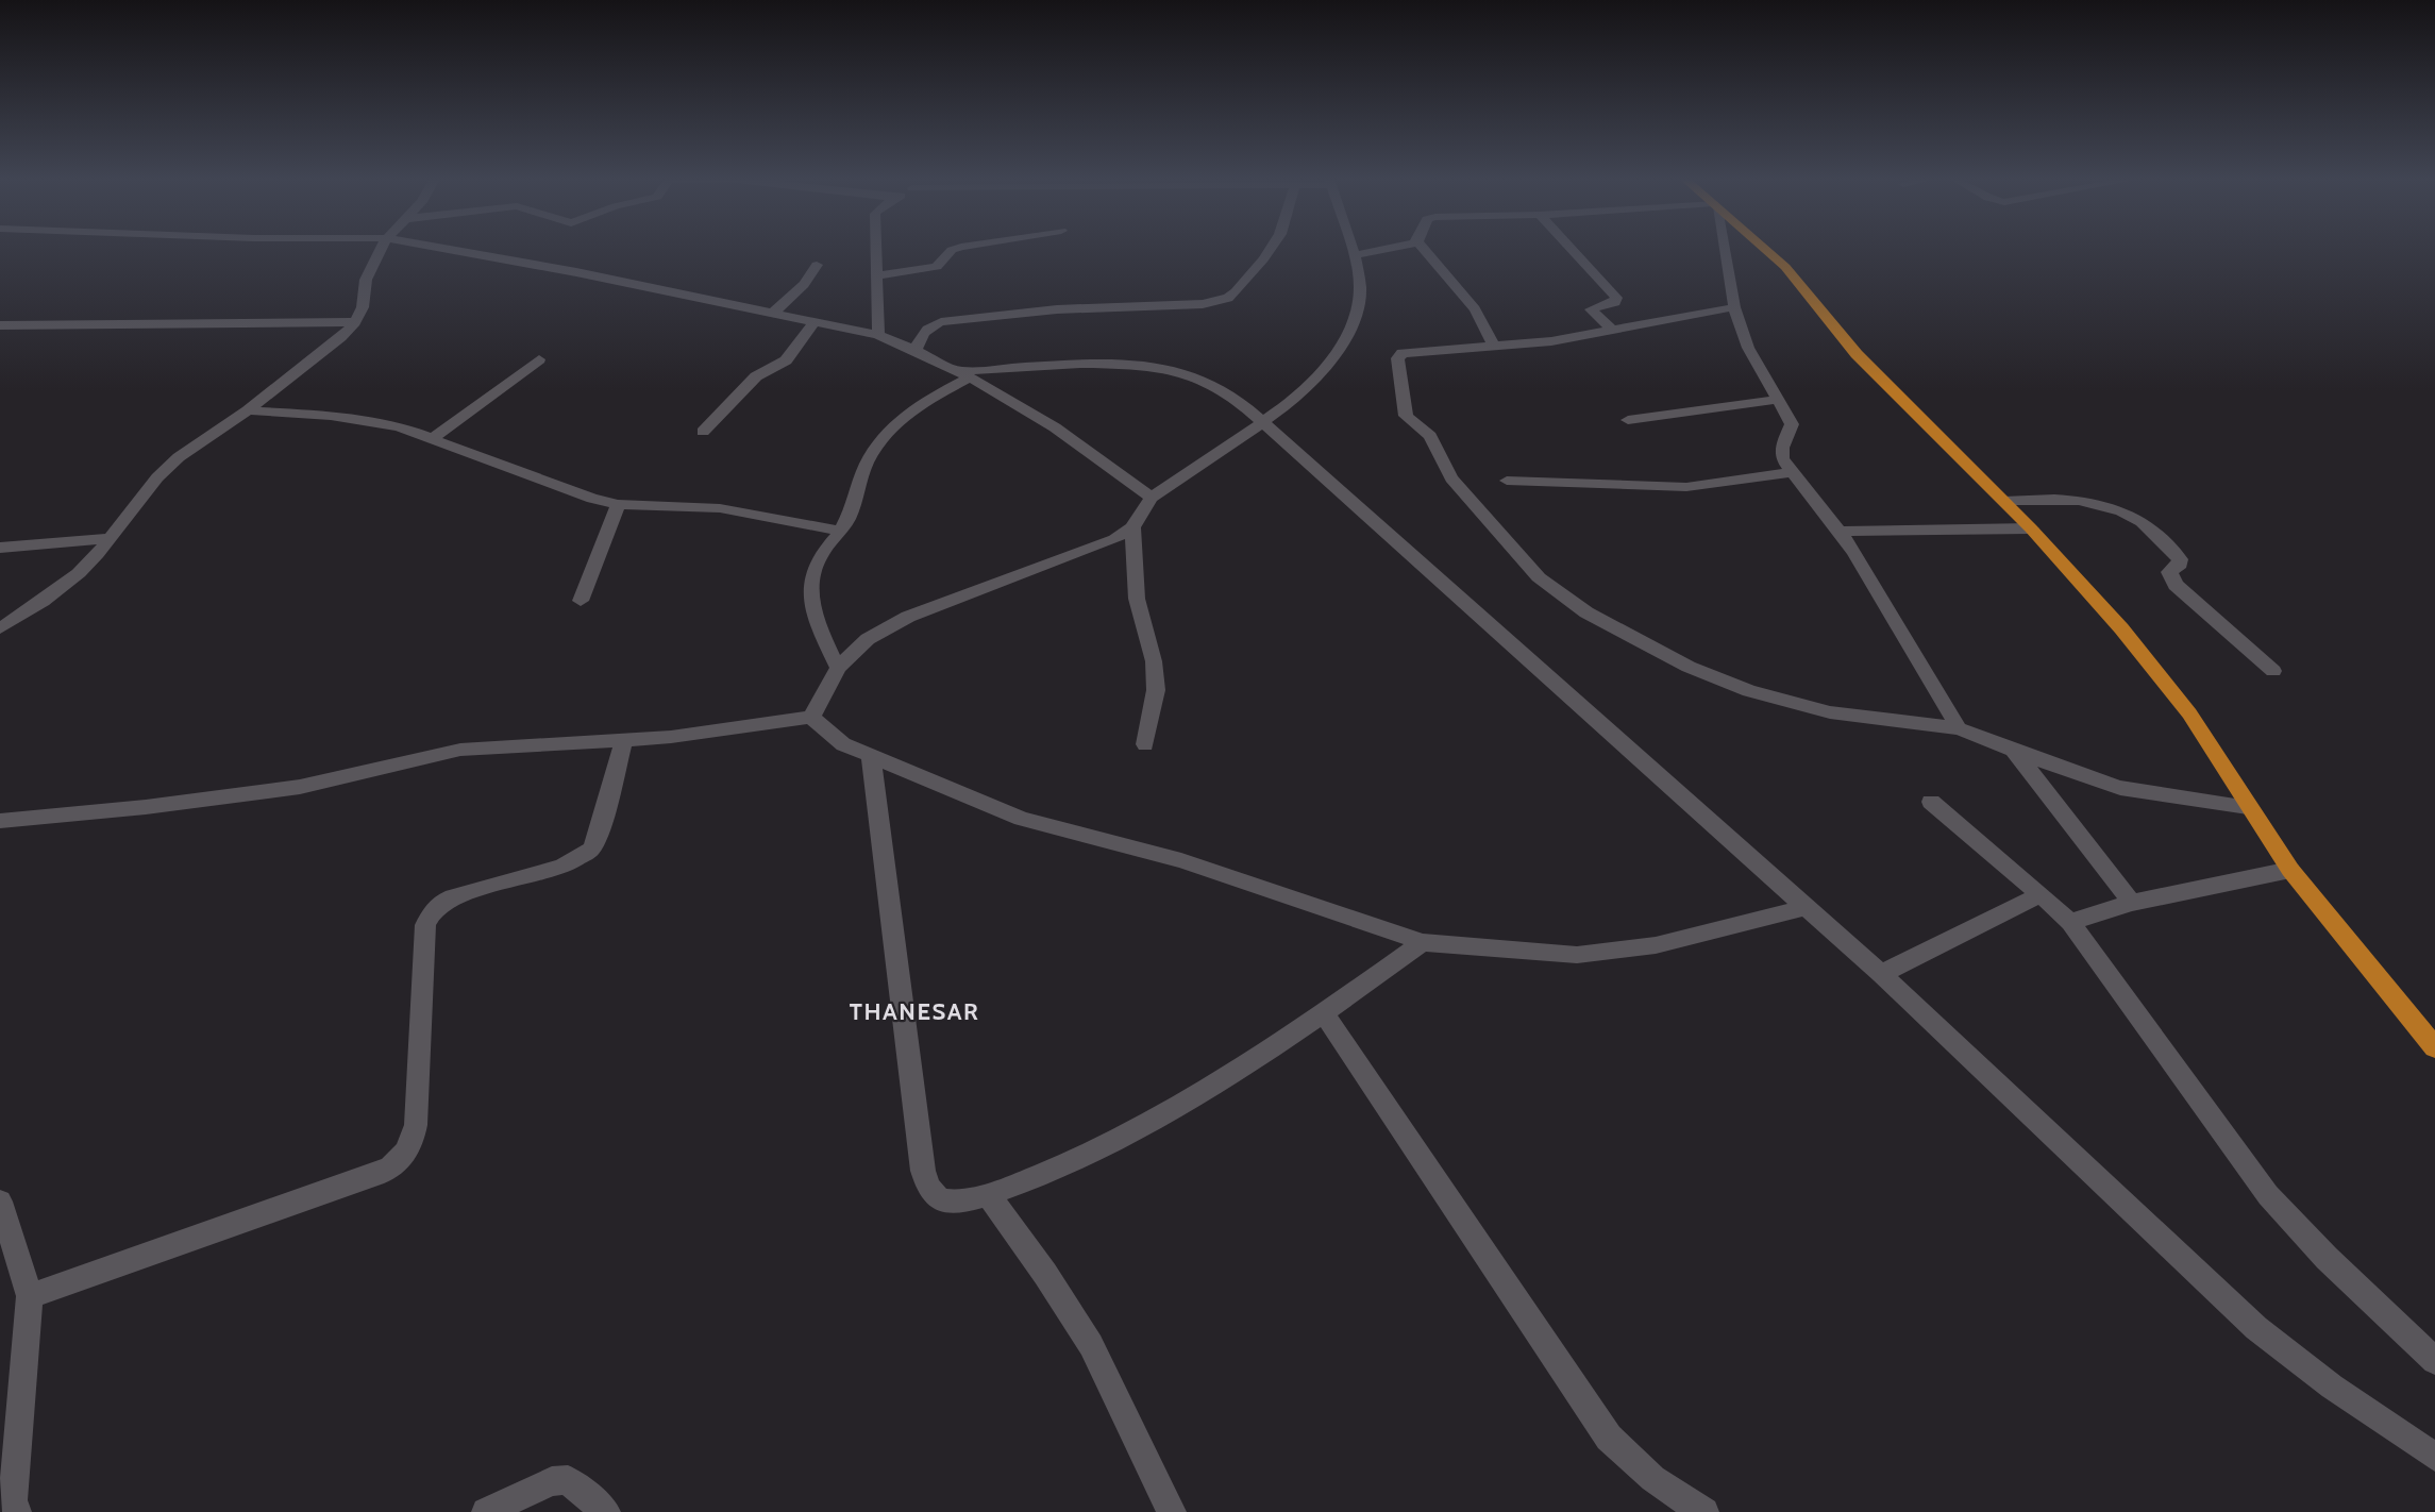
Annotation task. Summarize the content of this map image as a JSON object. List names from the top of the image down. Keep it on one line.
{"districts":["THANESAR"]}
